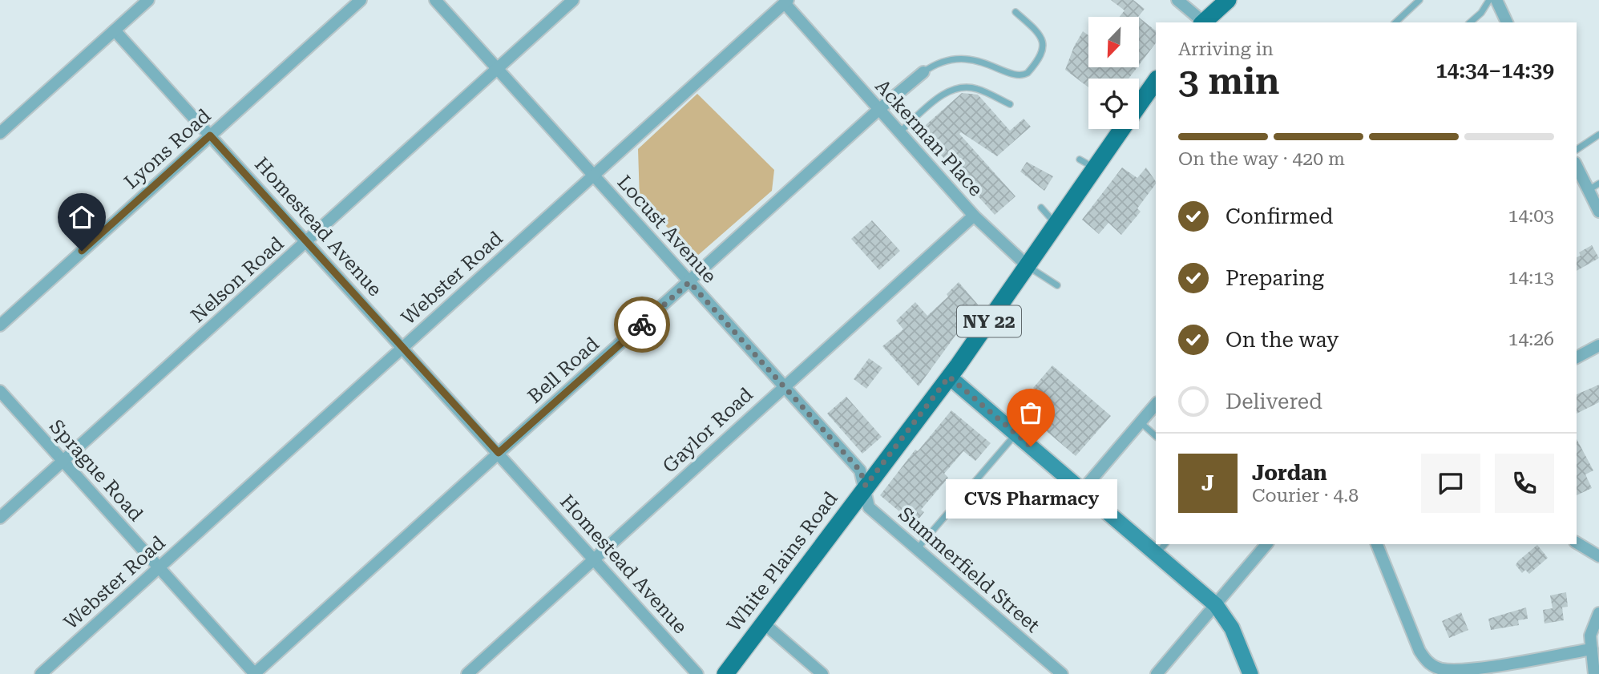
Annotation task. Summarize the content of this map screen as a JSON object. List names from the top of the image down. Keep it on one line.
{"streets":{"main road":["NY 22","White Plains Road"],"street":["Ackerman Place","Lyons Road","Homestead Avenue","Locust Avenue","Webster Road","Nelson Road","Bell Road","Gaylor Road","Sprague Road","Summerfield Street"]},"crossings":[["Ackerman Place","Webster Road"],["Ackerman Place","Bell Road"],["Ackerman Place","Gaylor Road"],["Ackerman Place","White Plains Road"],["Lyons Road","Homestead Avenue"],["Homestead Avenue","Webster Road"],["Homestead Avenue","Nelson Road"],["Homestead Avenue","Bell Road"],["Homestead Avenue","Gaylor Road"],["Locust Avenue","Webster Road"],["Locust Avenue","Nelson Road"],["Locust Avenue","Bell Road"],["Locust Avenue","Gaylor Road"],["Locust Avenue","White Plains Road"],["Locust Avenue","Summerfield Street"],["Webster Road","Sprague Road"],["Nelson Road","Sprague Road"],["Bell Road","Sprague Road"],["White Plains Road","Summerfield Street"]],"places":["CVS Pharmacy"],"north":"bottom left","page":{"heading":["3 min","Arriving in","14:34–14:39"],"panel":["Jordan","Courier · 4.8"],"bar":"On the way · 420 m","list":[["Confirmed","14:03"],["Preparing","14:13"],["On the way","14:26"],"Delivered"],"round":"J","bubble":"CVS Pharmacy"}}
